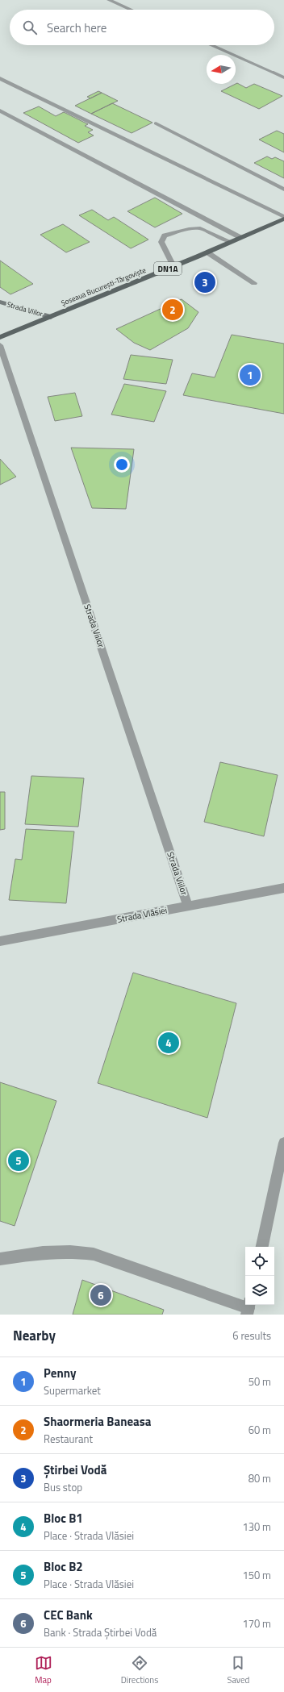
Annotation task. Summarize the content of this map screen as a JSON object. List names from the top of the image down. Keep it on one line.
{"streets":{"main road":["DN1A","Șoseaua București-Târgoviște","Strada Viilor"],"street":["Strada Vlăsiei"]},"crossings":[["Șoseaua București-Târgoviște","Strada Viilor"],["Strada Viilor","Strada Vlăsiei"]],"north":"left","page":{"search":"Search here","pins":["3","2","1","4","5","6"],"heading":["Nearby","6 results"],"list":[{"mark":"1","name":"Penny","note":"Supermarket","value":"50 m"},{"mark":"2","name":"Shaormeria Baneasa","note":"Restaurant","value":"60 m"},{"mark":"3","name":"Știrbei Vodă","note":"Bus stop","value":"80 m"},{"mark":"4","name":"Bloc B1","note":"Place · Strada Vlăsiei","value":"130 m"},{"mark":"5","name":"Bloc B2","note":"Place · Strada Vlăsiei","value":"150 m"},{"mark":"6","name":"CEC Bank","note":"Bank · Strada Știrbei Vodă","value":"170 m"}],"nav":["Map","Directions","Saved"]}}
